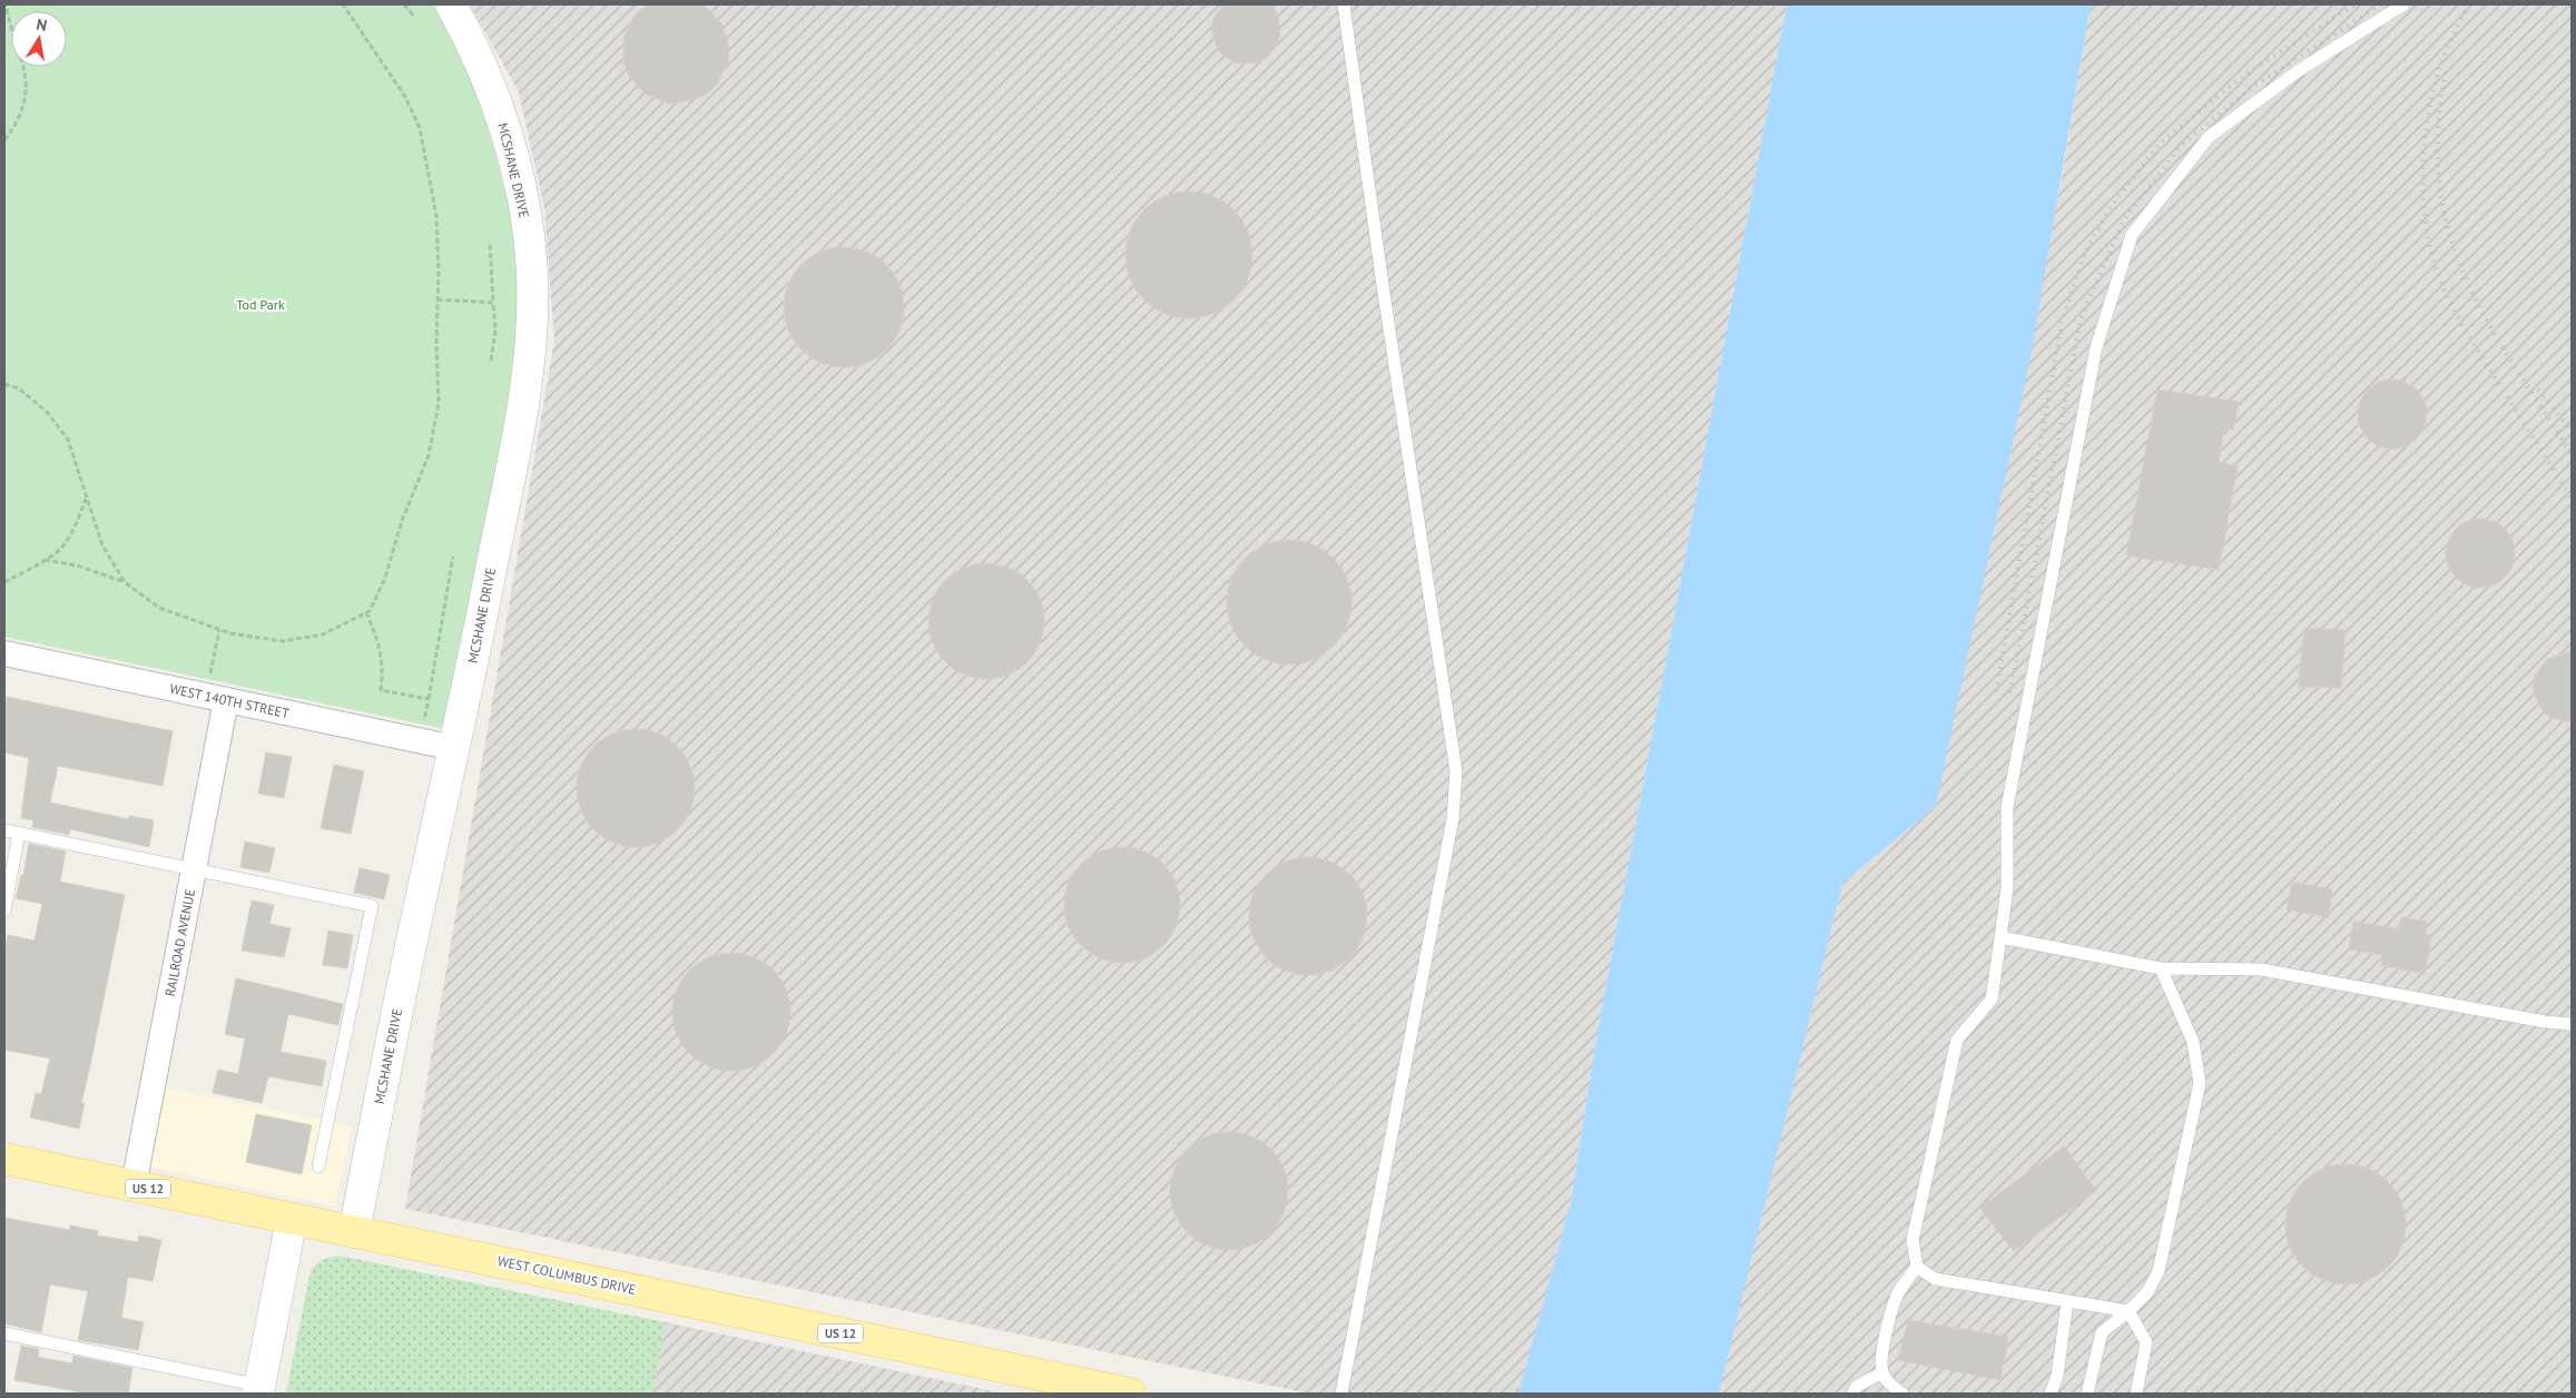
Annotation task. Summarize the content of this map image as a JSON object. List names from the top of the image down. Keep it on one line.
{"streets":{"main road":["US 12","WEST COLUMBUS DRIVE"],"street":["MCSHANE DRIVE","WEST 140TH STREET","RAILROAD AVENUE"]},"crossings":[["MCSHANE DRIVE","WEST 140TH STREET"],["MCSHANE DRIVE","WEST COLUMBUS DRIVE"],["WEST 140TH STREET","RAILROAD AVENUE"],["RAILROAD AVENUE","WEST COLUMBUS DRIVE"]],"parks":["Tod Park"],"north":"top"}
